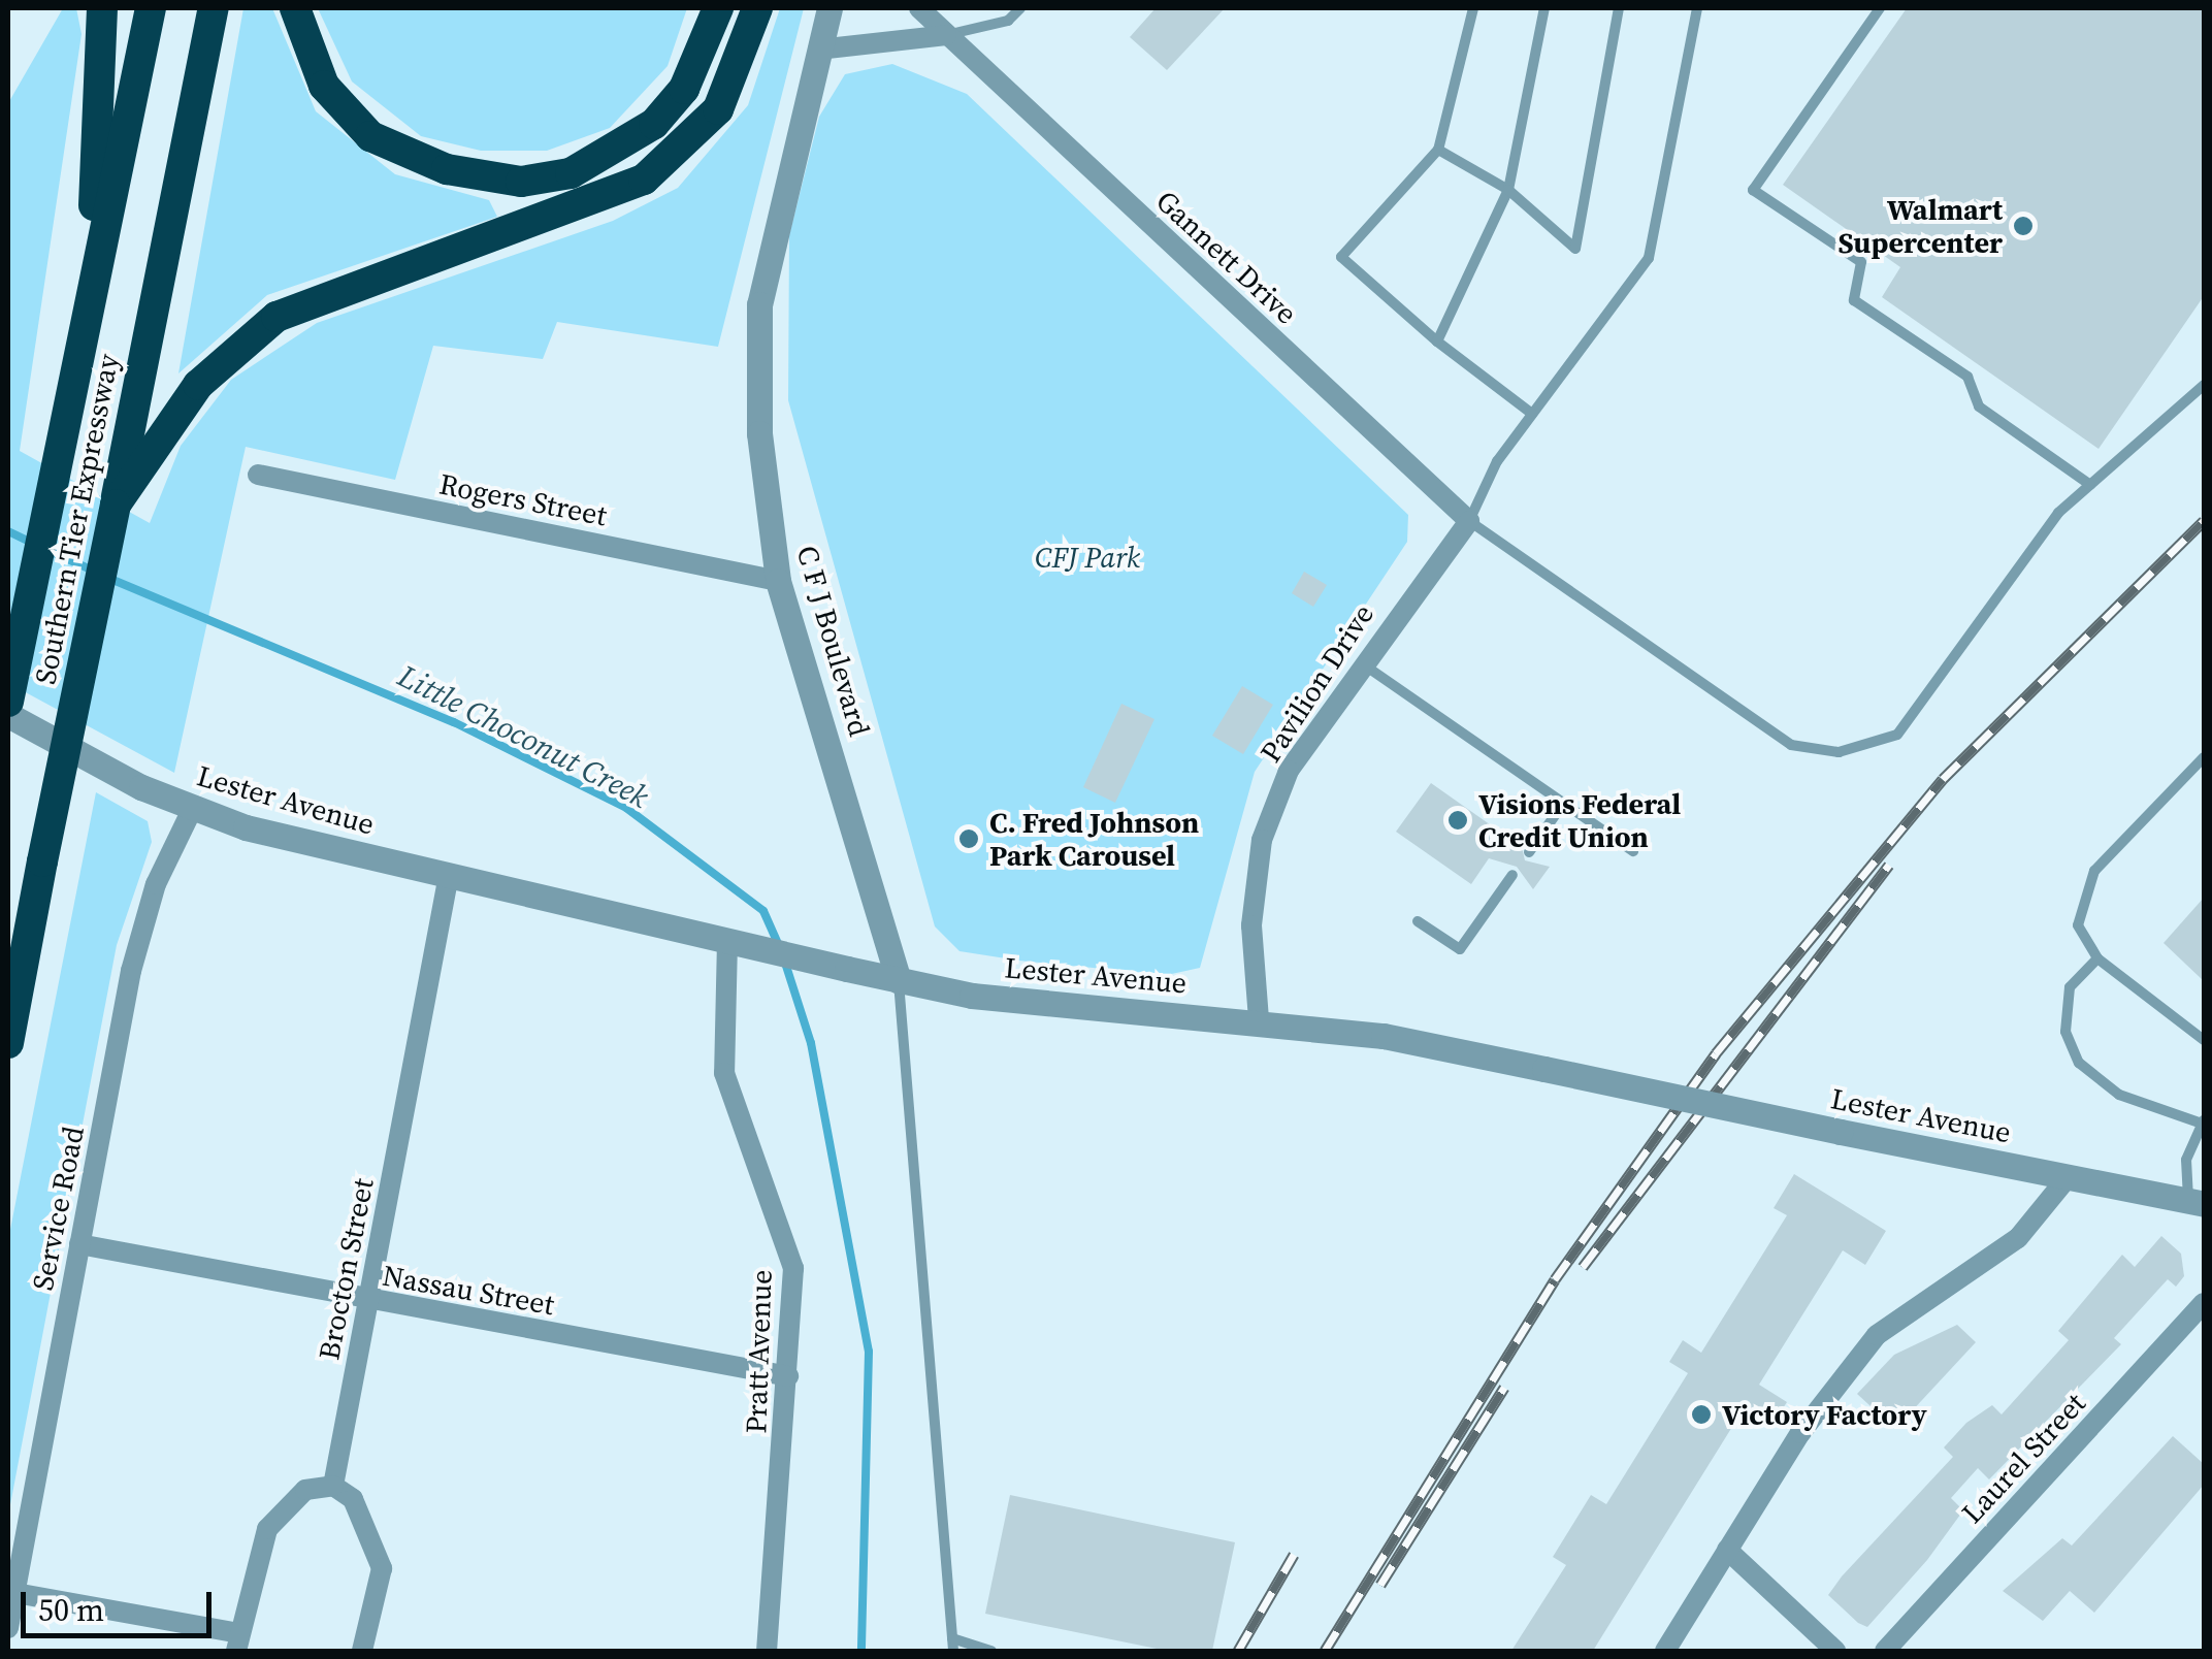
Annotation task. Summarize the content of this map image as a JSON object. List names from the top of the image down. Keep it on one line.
{"streets":{"highway":["Southern Tier Expressway"],"street":["Gannett Drive","Rogers Street","C F J Boulevard","Pavilion Drive","Lester Avenue","Service Road","Brocton Street","Nassau Street","Pratt Avenue","Laurel Street"]},"crossings":[["Gannett Drive","Pavilion Drive"],["Rogers Street","C F J Boulevard"],["C F J Boulevard","Lester Avenue"],["Pavilion Drive","Lester Avenue"],["Lester Avenue","Service Road"],["Lester Avenue","Brocton Street"],["Lester Avenue","Pratt Avenue"],["Service Road","Nassau Street"],["Brocton Street","Nassau Street"],["Nassau Street","Pratt Avenue"]],"water":["Little Choconut Creek"],"parks":["CFJ Park"],"places":["Walmart Supercenter","Visions Federal Credit Union","C. Fred Johnson Park Carousel","Victory Factory"],"scale_bar":"50 m"}
